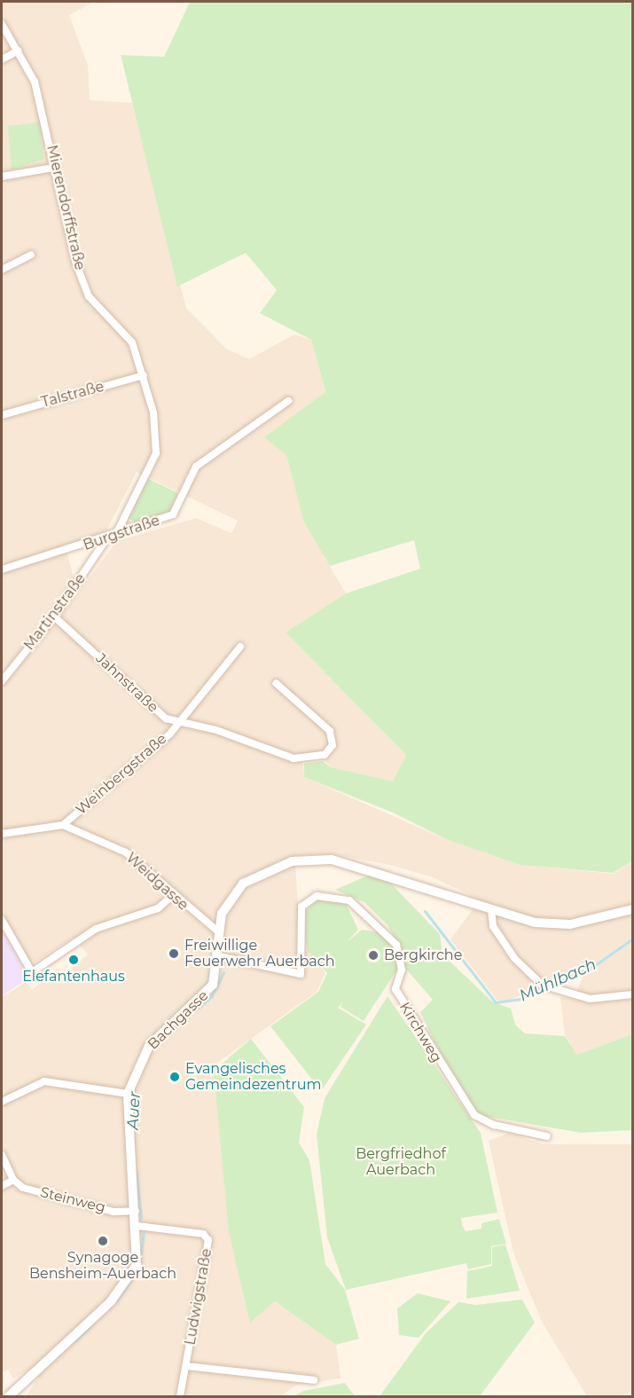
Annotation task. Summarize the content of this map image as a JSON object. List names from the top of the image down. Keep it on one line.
{"streets":{"main road":["Bachgasse"],"street":["Mierendorffstraße","Talstraße","Burgstraße","Martinstraße","Jahnstraße","Weinbergstraße","Weidgasse","Kirchweg","Steinweg","Ludwigstraße"]},"crossings":[["Mierendorffstraße","Talstraße"],["Mierendorffstraße","Burgstraße"],["Burgstraße","Martinstraße"],["Martinstraße","Jahnstraße"],["Jahnstraße","Weinbergstraße"],["Weinbergstraße","Weidgasse"],["Weidgasse","Bachgasse"],["Bachgasse","Kirchweg"],["Bachgasse","Steinweg"],["Bachgasse","Ludwigstraße"]],"water":["Mühlbach","Auer"],"parks":["Bergfriedhof Auerbach"],"places":["Freiwillige Feuerwehr Auerbach","Bergkirche","Elefantenhaus","Evangelisches Gemeindezentrum","Synagoge Bensheim-Auerbach"]}
